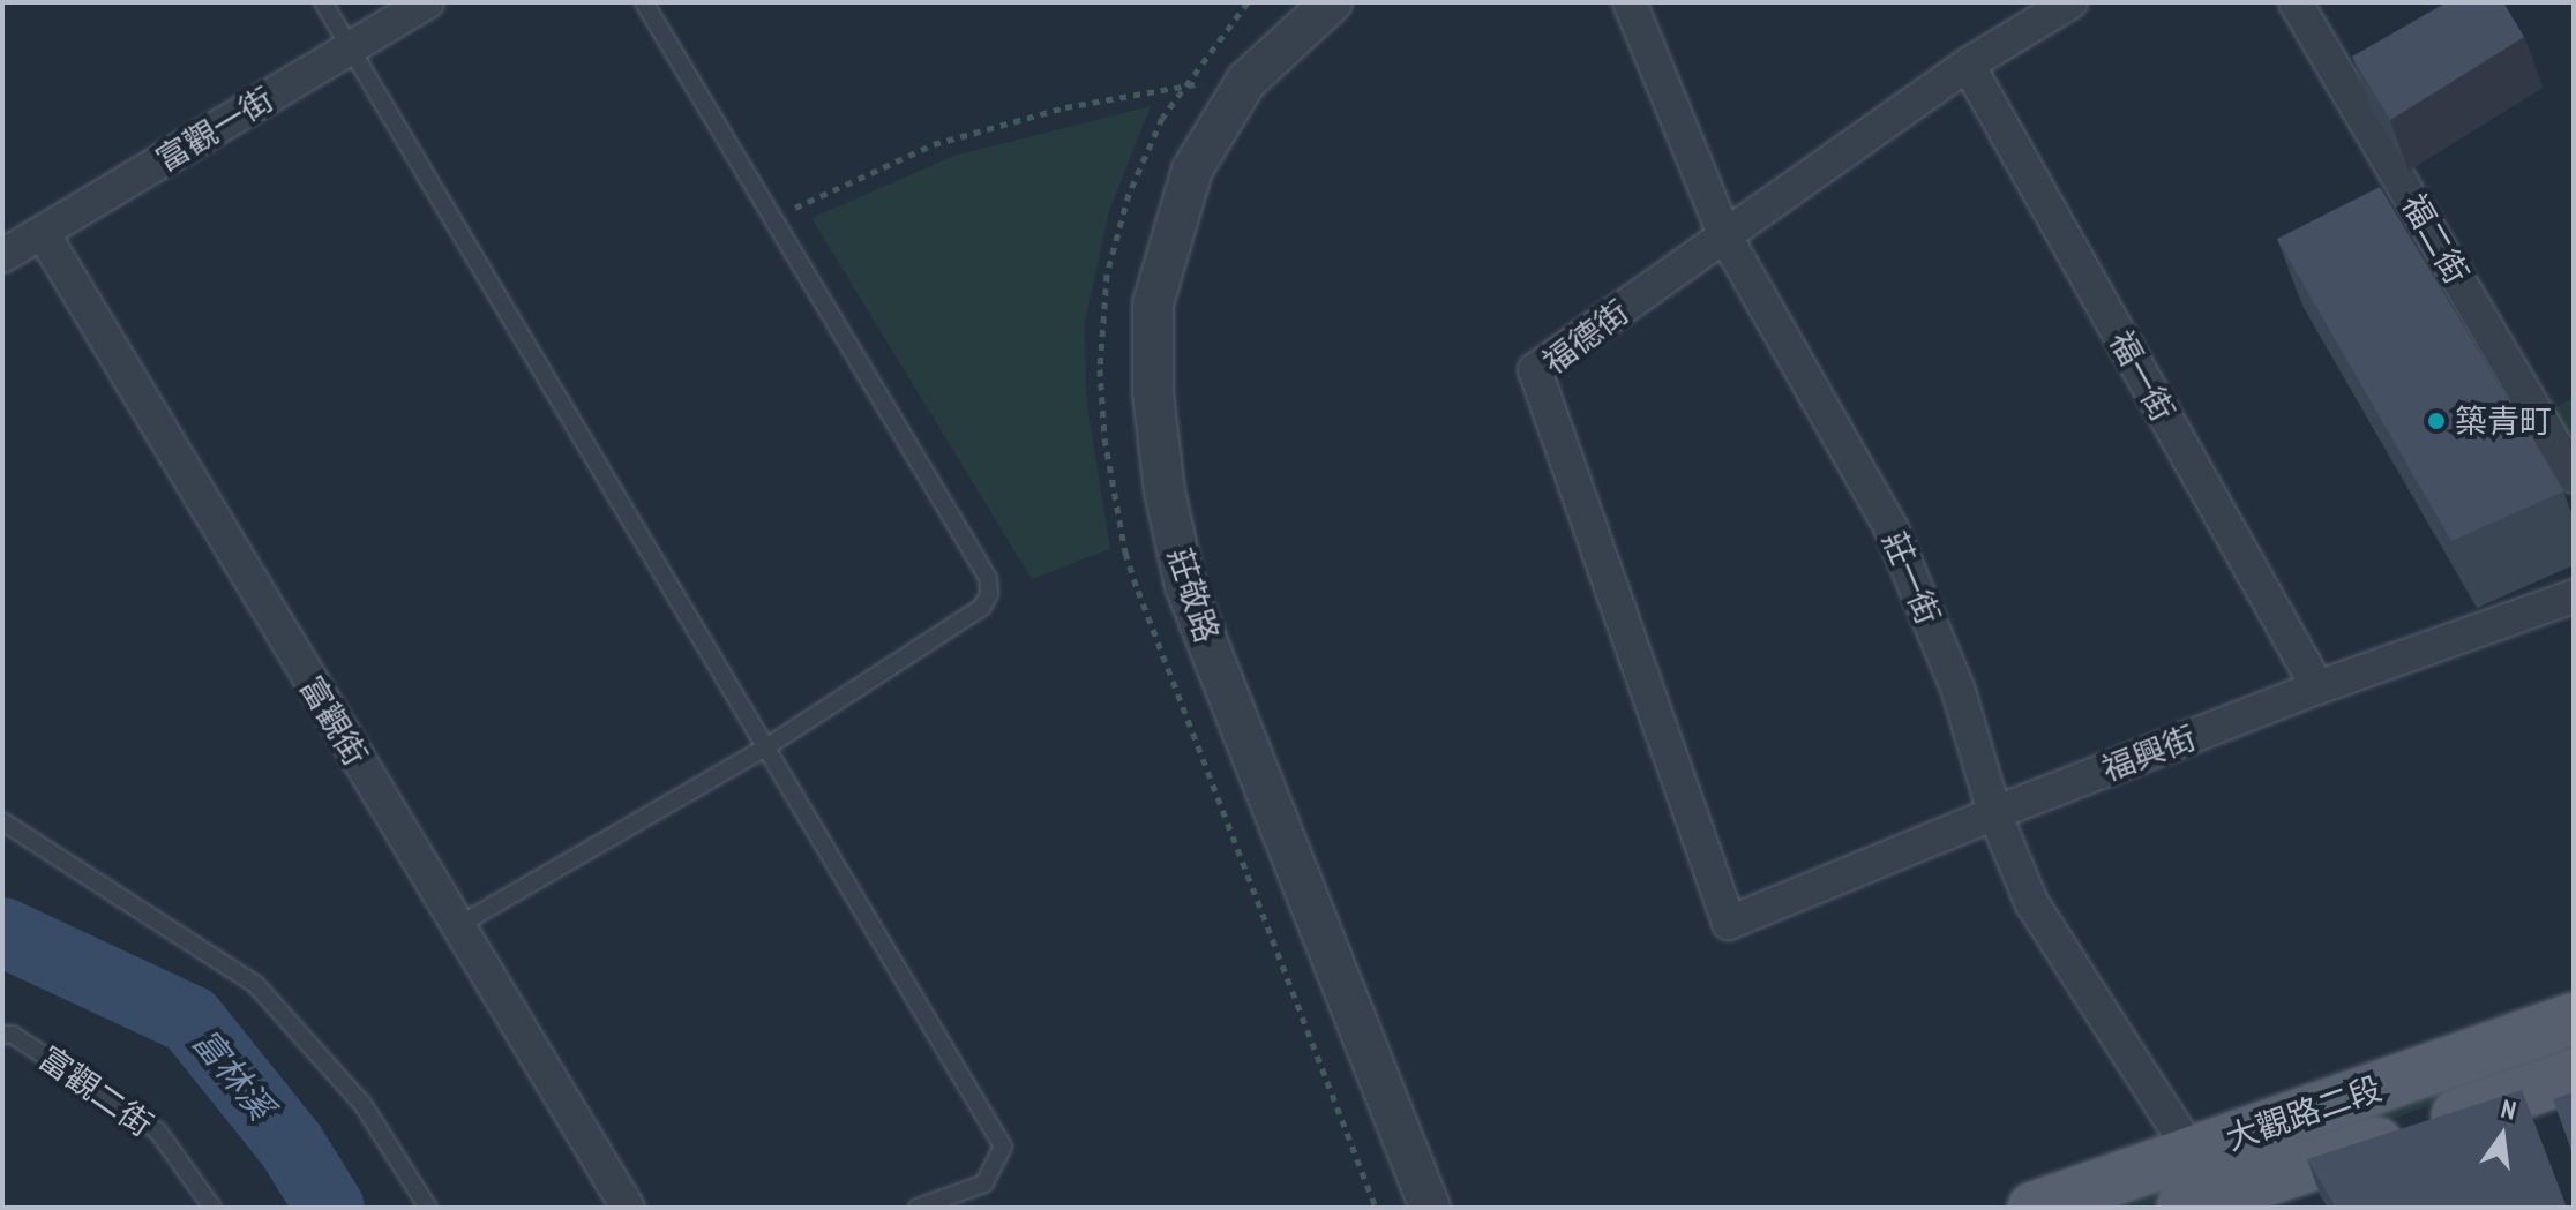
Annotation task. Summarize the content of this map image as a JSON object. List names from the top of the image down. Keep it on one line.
{"streets":{"main road":["大觀路二段"],"street":["富觀一街","福二街","福德街","福一街","莊一街","莊敬路","富觀街","福興街"],"lane":["富觀二街"]},"crossings":[["富觀一街","富觀街"],["福德街","福一街"],["福德街","莊一街"],["福德街","福興街"],["福一街","福興街"],["莊一街","福興街"],["莊一街","大觀路二段"]],"water":["富林溪"],"places":["築青町"],"north":"top"}
